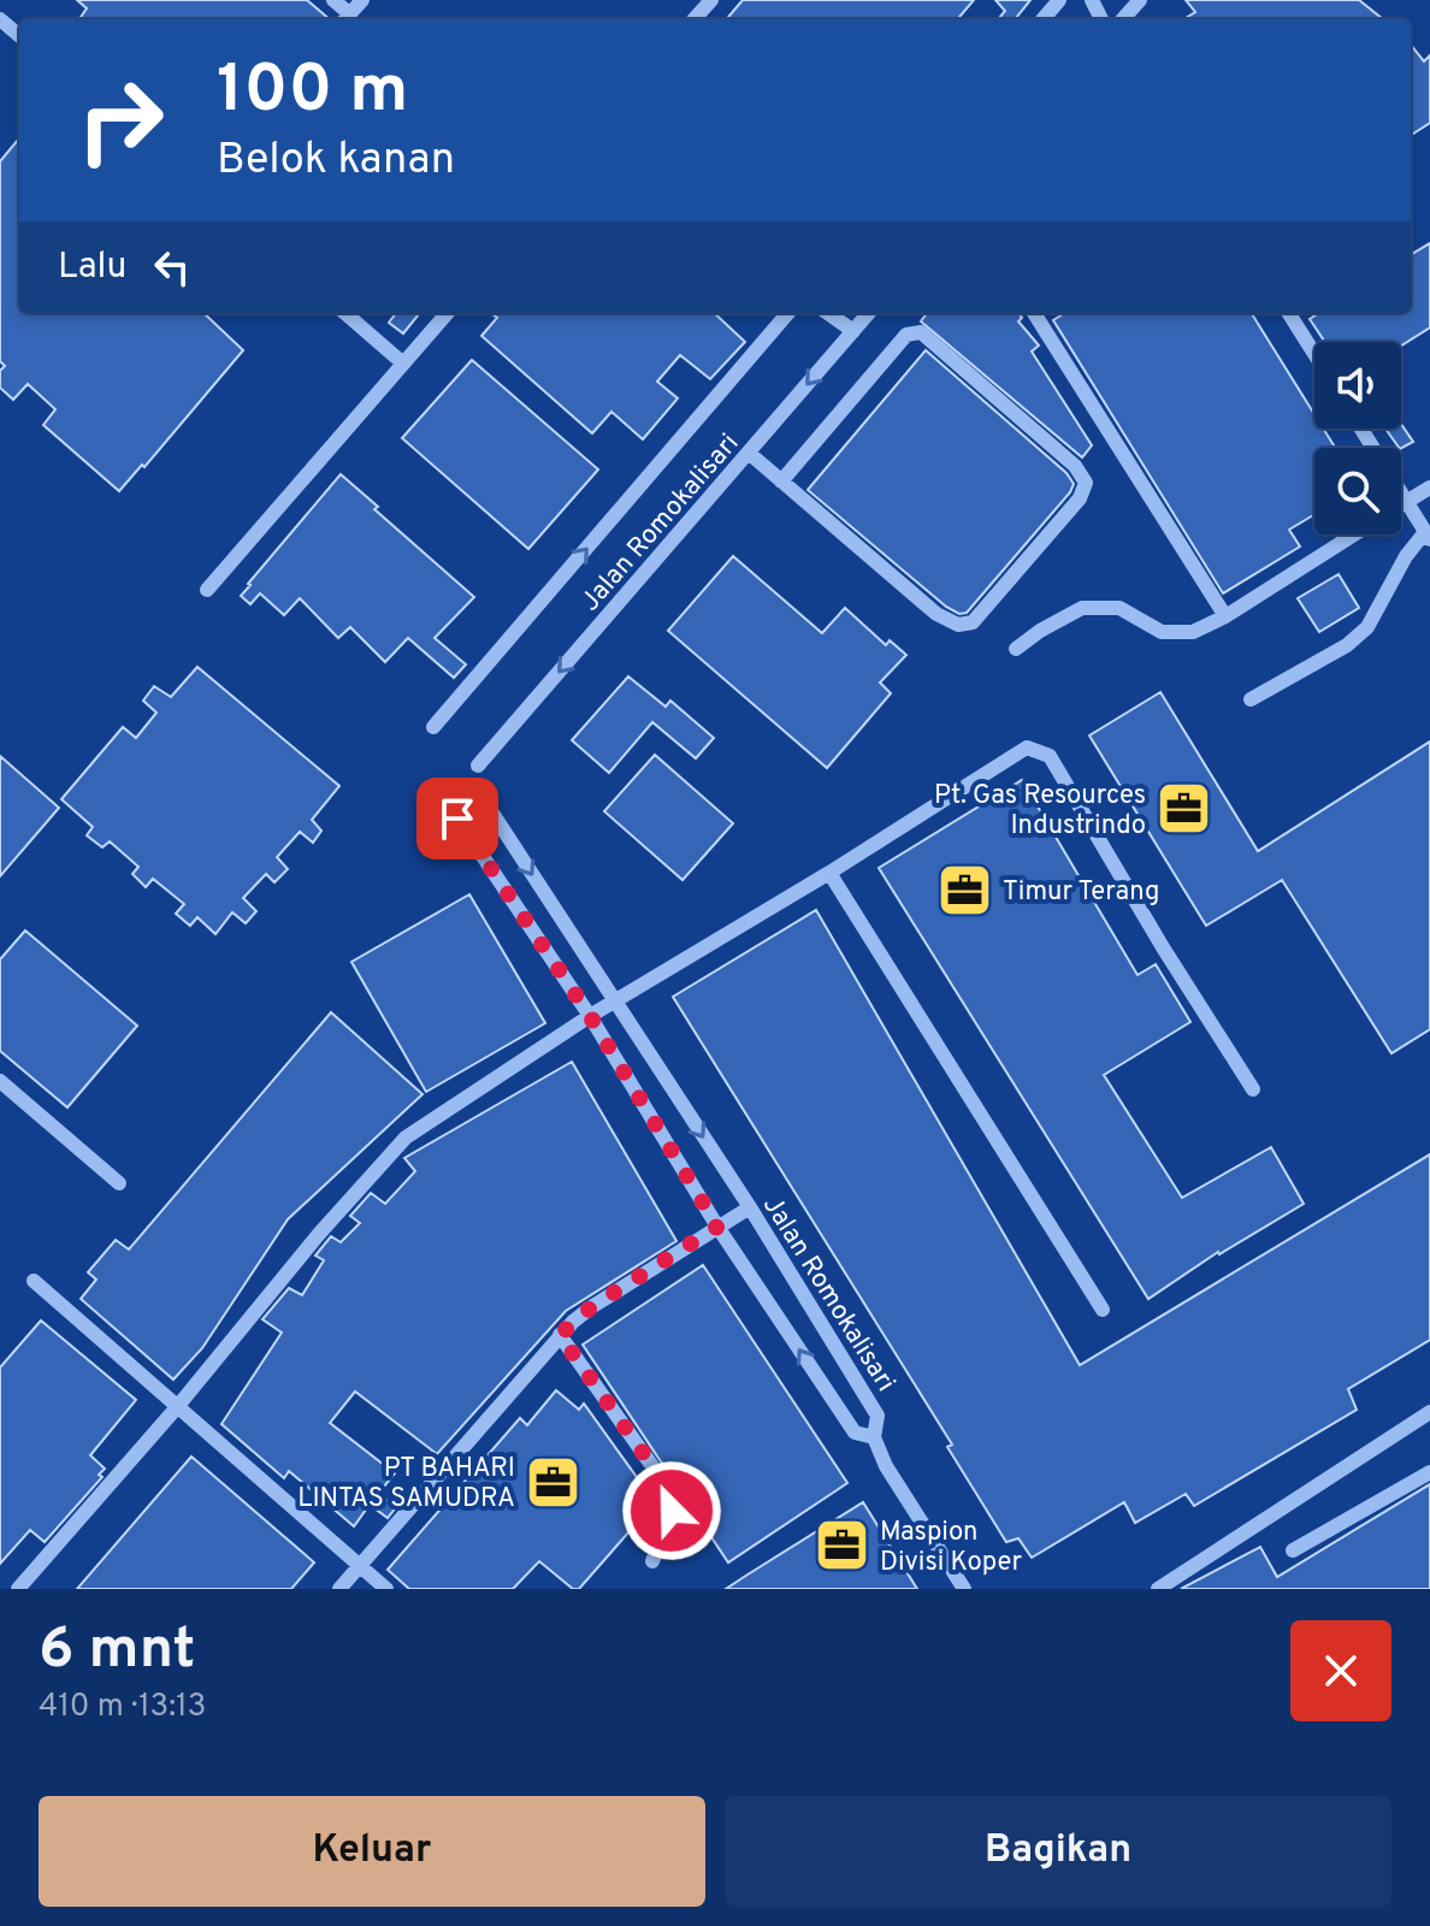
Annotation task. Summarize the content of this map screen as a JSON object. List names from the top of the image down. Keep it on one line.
{"streets":{"lane":["Jalan Romokalisari"]},"places":{"office":["Pt. Gas Resources Industrindo","Timur Terang","PT BAHARI LINTAS SAMUDRA","Maspion Divisi Koper"]},"page":{"turn":["100 m","Belok kanan"],"then":"Lalu","heading":["6 mnt","410 m · 13:13"],"buttons":["Keluar","Bagikan"]}}
